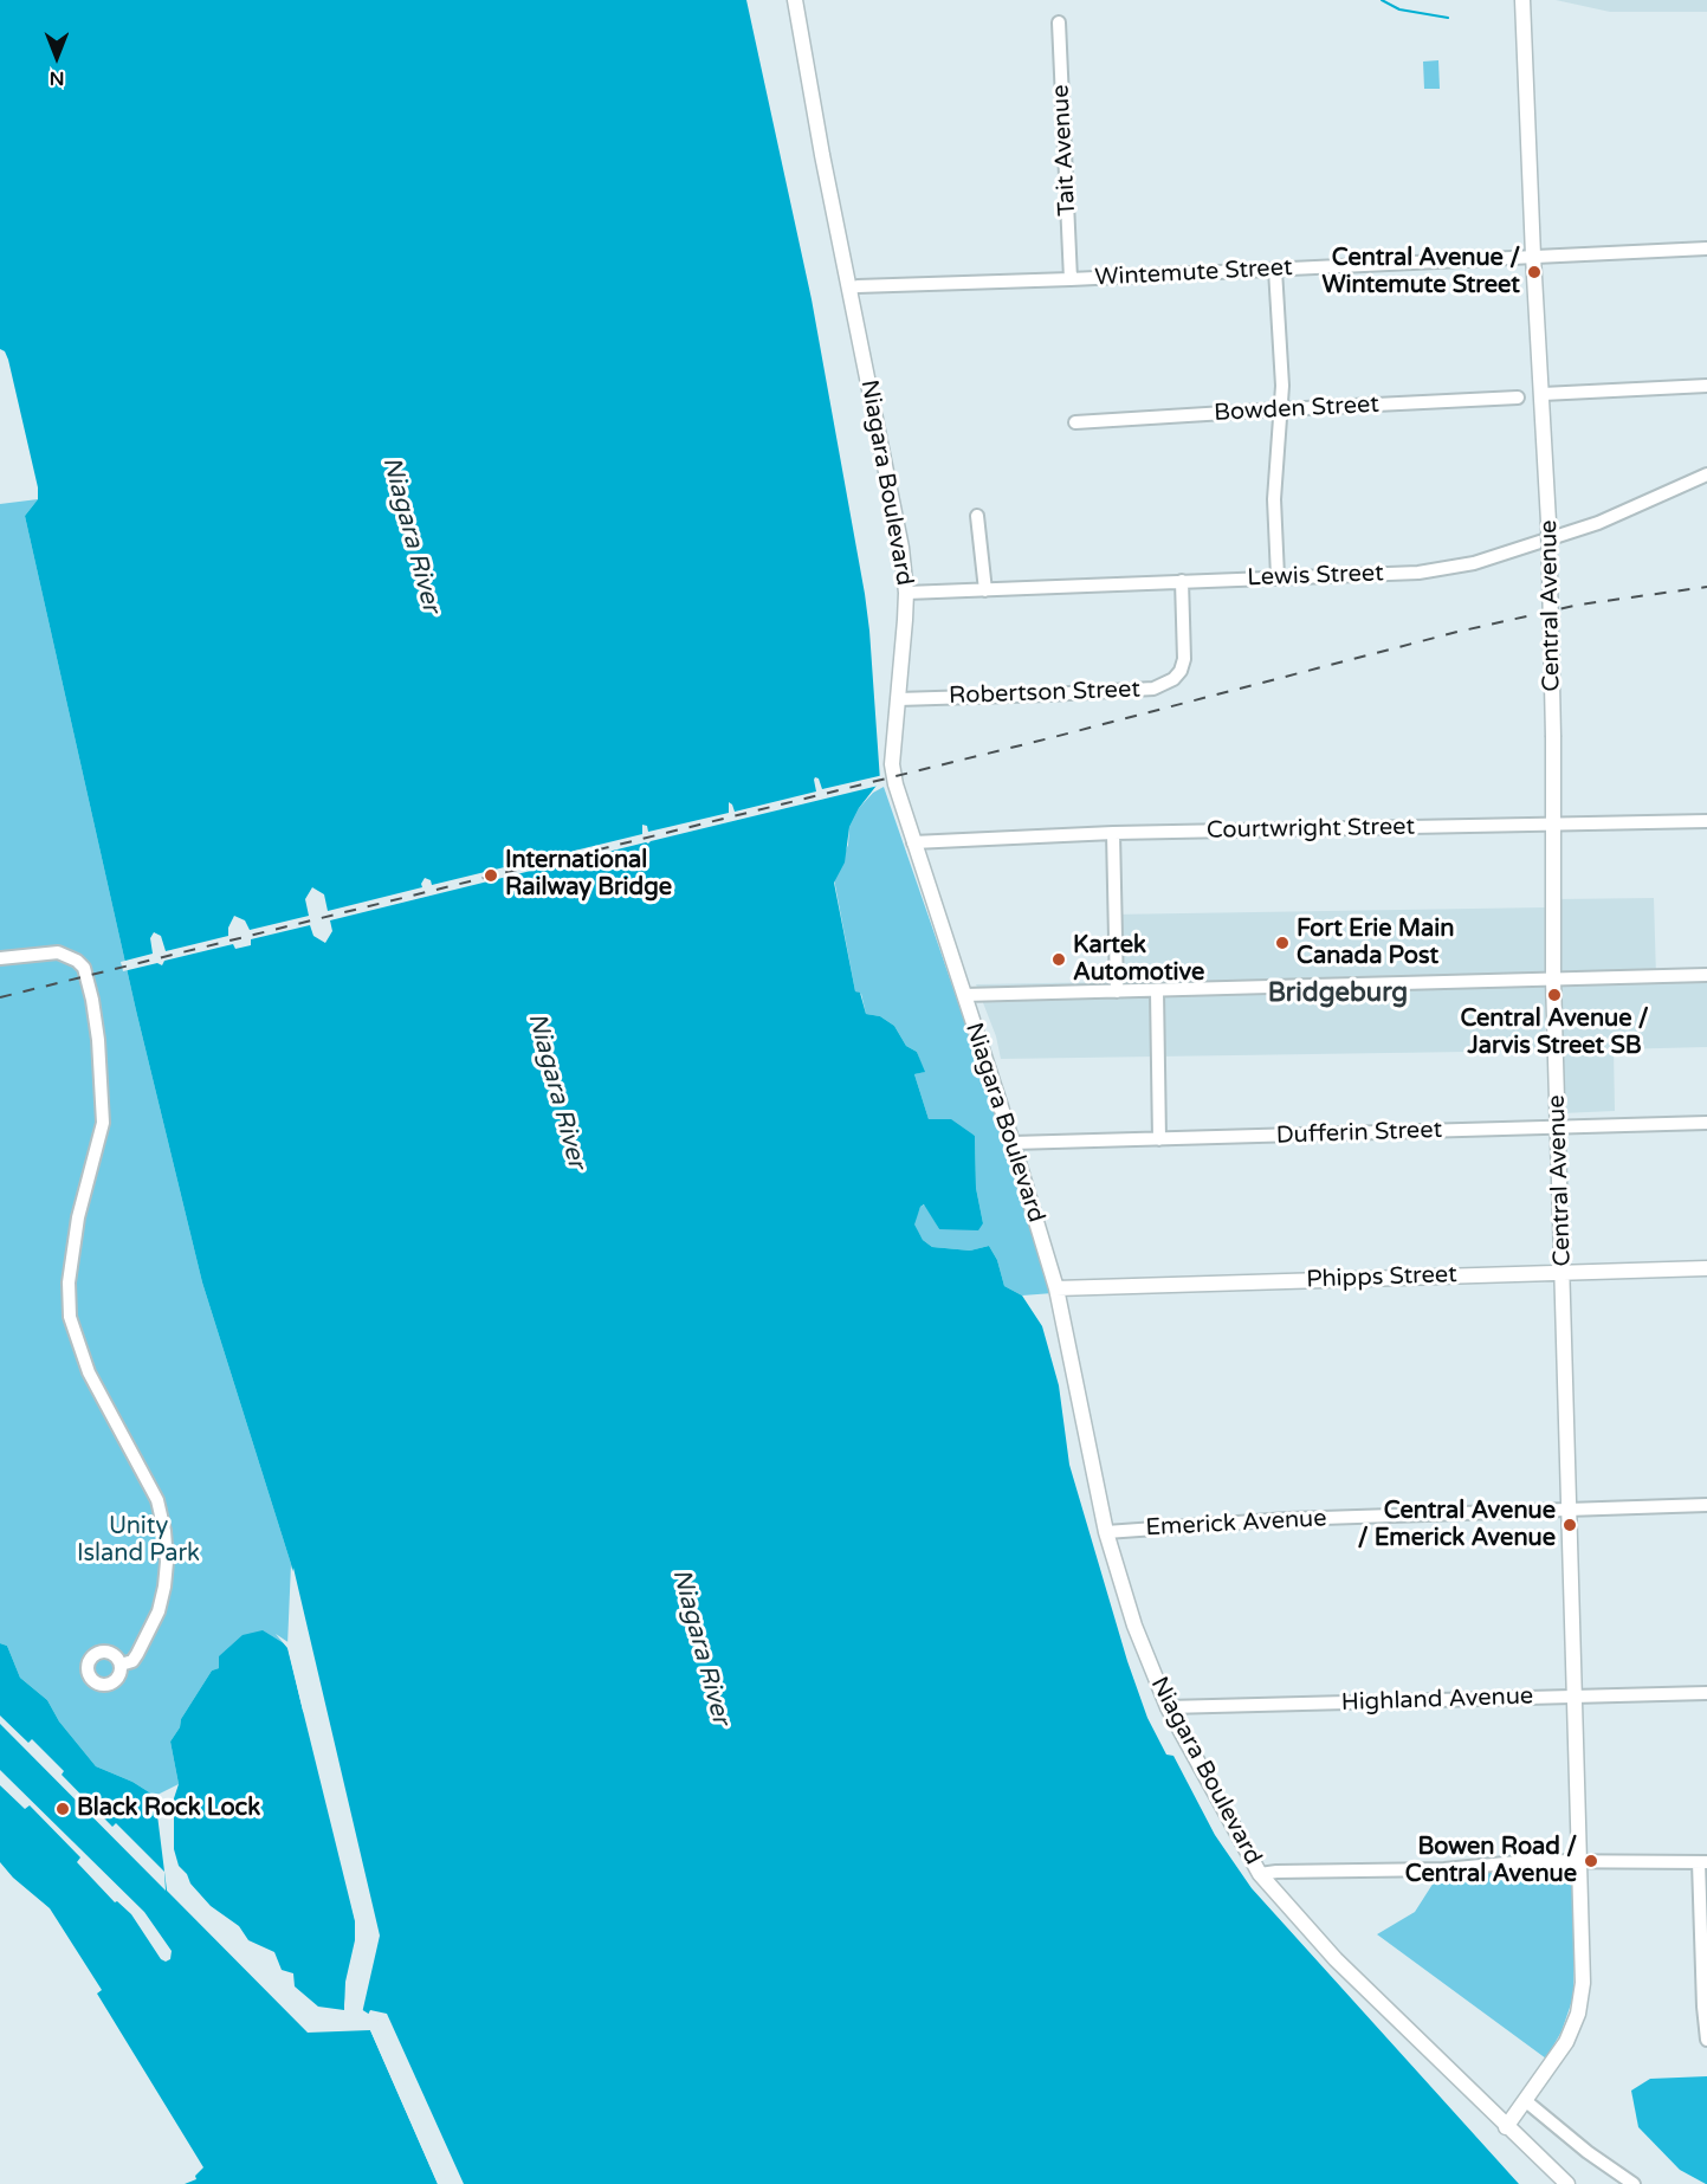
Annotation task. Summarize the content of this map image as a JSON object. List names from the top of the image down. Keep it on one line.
{"streets":{"main road":["Niagara Boulevard","Central Avenue","Phipps Street"],"street":["Tait Avenue","Wintemute Street","Bowden Street","Lewis Street","Robertson Street","Courtwright Street","Dufferin Street","Emerick Avenue","Highland Avenue"]},"crossings":[["Tait Avenue","Wintemute Street"],["Wintemute Street","Niagara Boulevard"],["Wintemute Street","Central Avenue"],["Niagara Boulevard","Lewis Street"],["Niagara Boulevard","Central Avenue"],["Niagara Boulevard","Robertson Street"],["Niagara Boulevard","Courtwright Street"],["Niagara Boulevard","Dufferin Street"],["Niagara Boulevard","Phipps Street"],["Niagara Boulevard","Emerick Avenue"],["Niagara Boulevard","Highland Avenue"],["Lewis Street","Robertson Street"],["Central Avenue","Courtwright Street"],["Central Avenue","Dufferin Street"],["Central Avenue","Phipps Street"],["Central Avenue","Emerick Avenue"],["Central Avenue","Highland Avenue"]],"districts":["Bridgeburg"],"water":["Niagara River"],"parks":["Unity Island Park"],"places":["Central Avenue / Wintemute Street","International Railway Bridge","Fort Erie Main Canada Post","Kartek Automotive","Central Avenue / Jarvis Street SB","Central Avenue / Emerick Avenue","Black Rock Lock","Bowen Road / Central Avenue"],"north":"bottom"}
